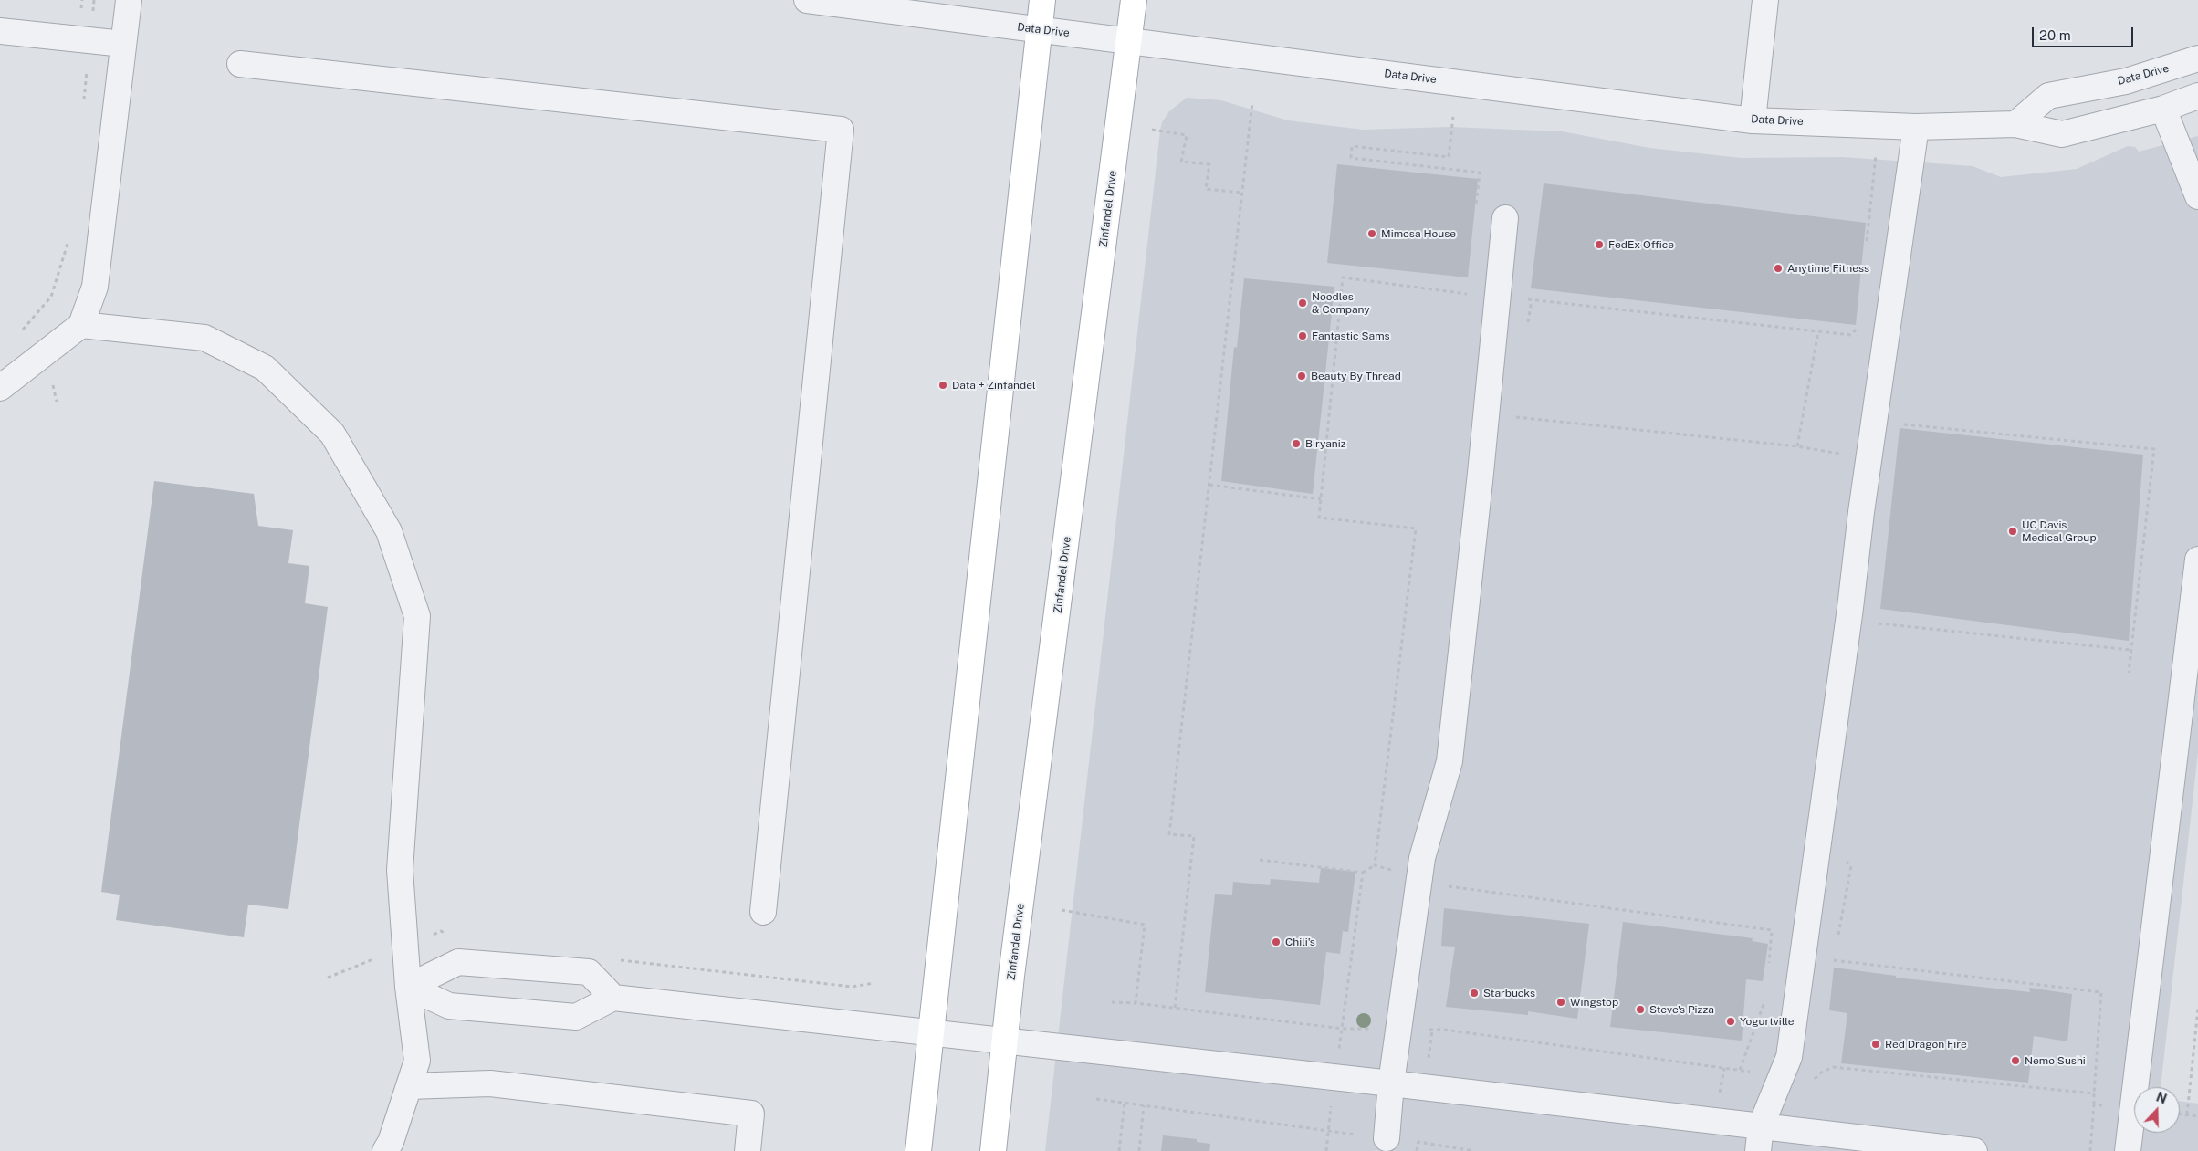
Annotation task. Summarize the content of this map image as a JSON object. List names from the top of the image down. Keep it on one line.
{"streets":{"main road":["Zinfandel Drive"],"street":["Data Drive"]},"crossings":[["Data Drive","Zinfandel Drive"]],"places":["Mimosa House","FedEx Office","Anytime Fitness","Noodles & Company","Fantastic Sams","Beauty By Thread","Data + Zinfandel","Biryaniz","UC Davis Medical Group","Chili's","Starbucks","Wingstop","Steve's Pizza","Yogurtville","Red Dragon Fire","Nemo Sushi"],"scale_bar":"20 m","north":"top"}
